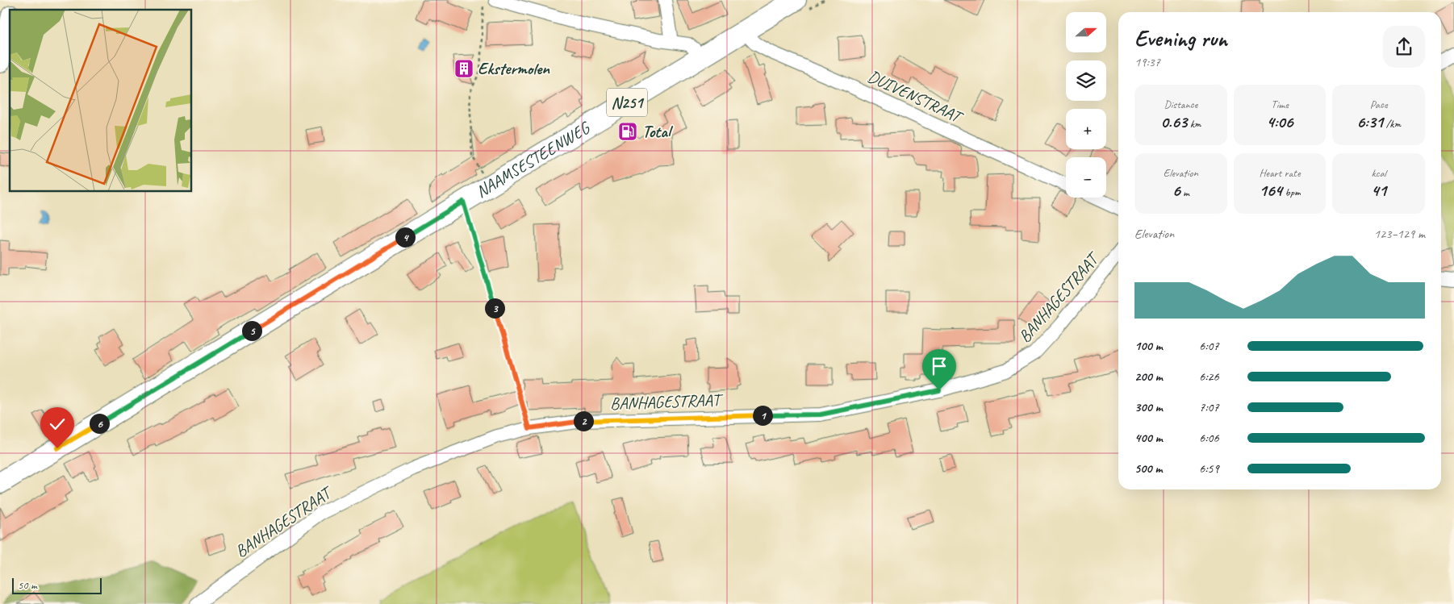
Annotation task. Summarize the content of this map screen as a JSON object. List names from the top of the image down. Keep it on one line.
{"streets":{"main road":["N251","NAAMSESTEENWEG"],"street":["DUIVENSTRAAT","BANHAGESTRAAT"]},"crossings":[["DUIVENSTRAAT","NAAMSESTEENWEG"]],"places":{"building":["Ekstermolen"],"fuel station":["Total"]},"scale_bar":"50 m","north":"right","page":{"map_buttons":["+","−"],"heading":["Evening run","19:37"],"stats":[["Distance","0.63 km"],["Time","4:06"],["Pace","6:31 /km"],["Elevation","6 m"],["Heart rate","164 bpm"],["kcal","41"]],"chart":["Elevation","123–129 m"],"pins":["4","3","5","1","2","6"],"list":[{"name":"100 m","note":"6:07"},{"name":"200 m","note":"6:26"},{"name":"300 m","note":"7:07"},{"name":"400 m","note":"6:06"},{"name":"500 m","note":"6:59"}],"scale":"50 m"}}
